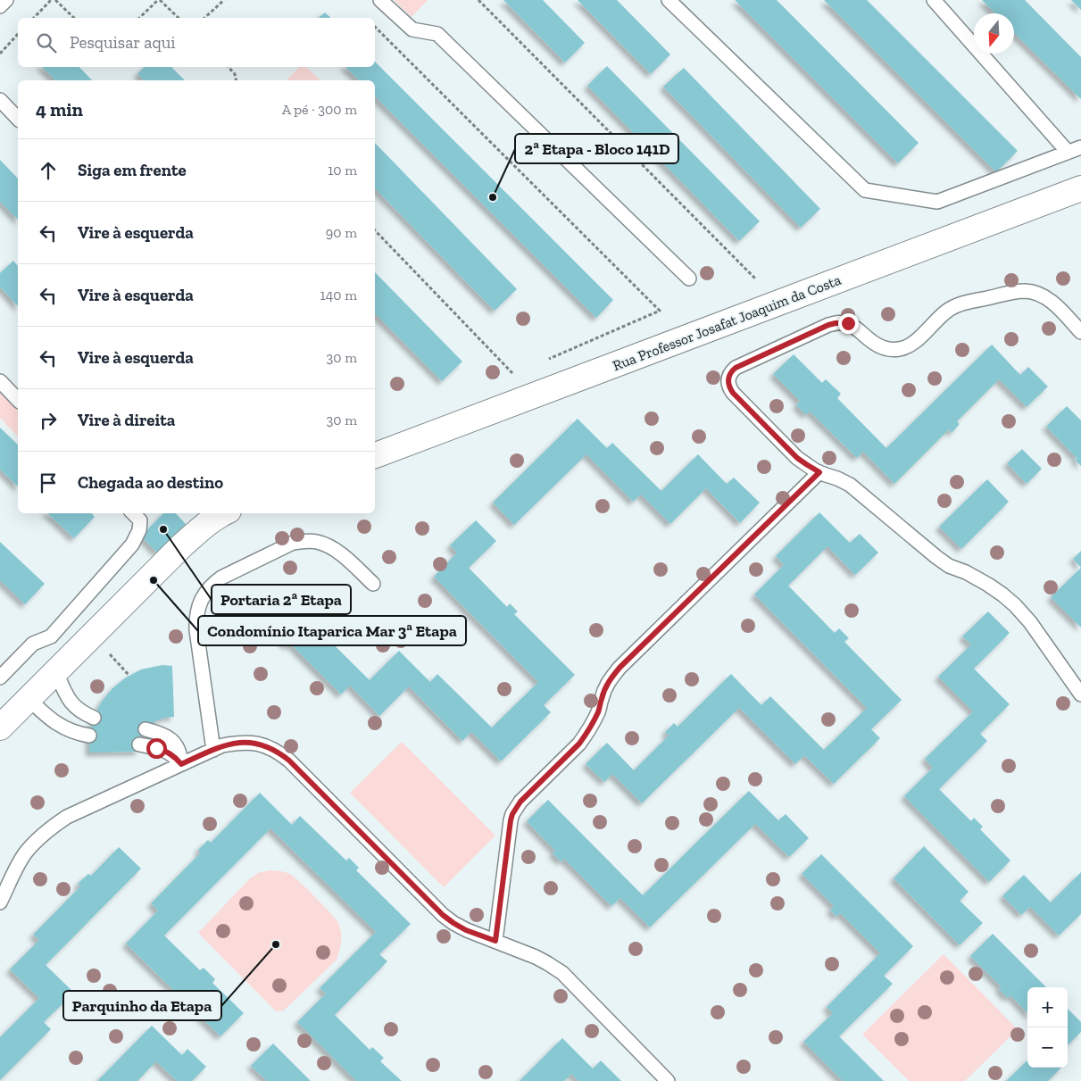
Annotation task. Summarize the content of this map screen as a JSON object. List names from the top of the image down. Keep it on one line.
{"streets":{"street":["Rua Professor Josafat Joaquim da Costa"]},"places":["2ª Etapa - Bloco 141D","Portaria 2ª Etapa","Condomínio Itaparica Mar 3ª Etapa","Parquinho da Etapa"],"north":"bottom","page":{"search":"Pesquisar aqui","heading":["4 min","A pé · 300 m"],"list":[["Siga em frente","10 m"],["Vire à esquerda","90 m"],["Vire à esquerda","140 m"],["Vire à esquerda","30 m"],["Vire à direita","30 m"],"Chegada ao destino"],"map_buttons":["+","−"]}}
